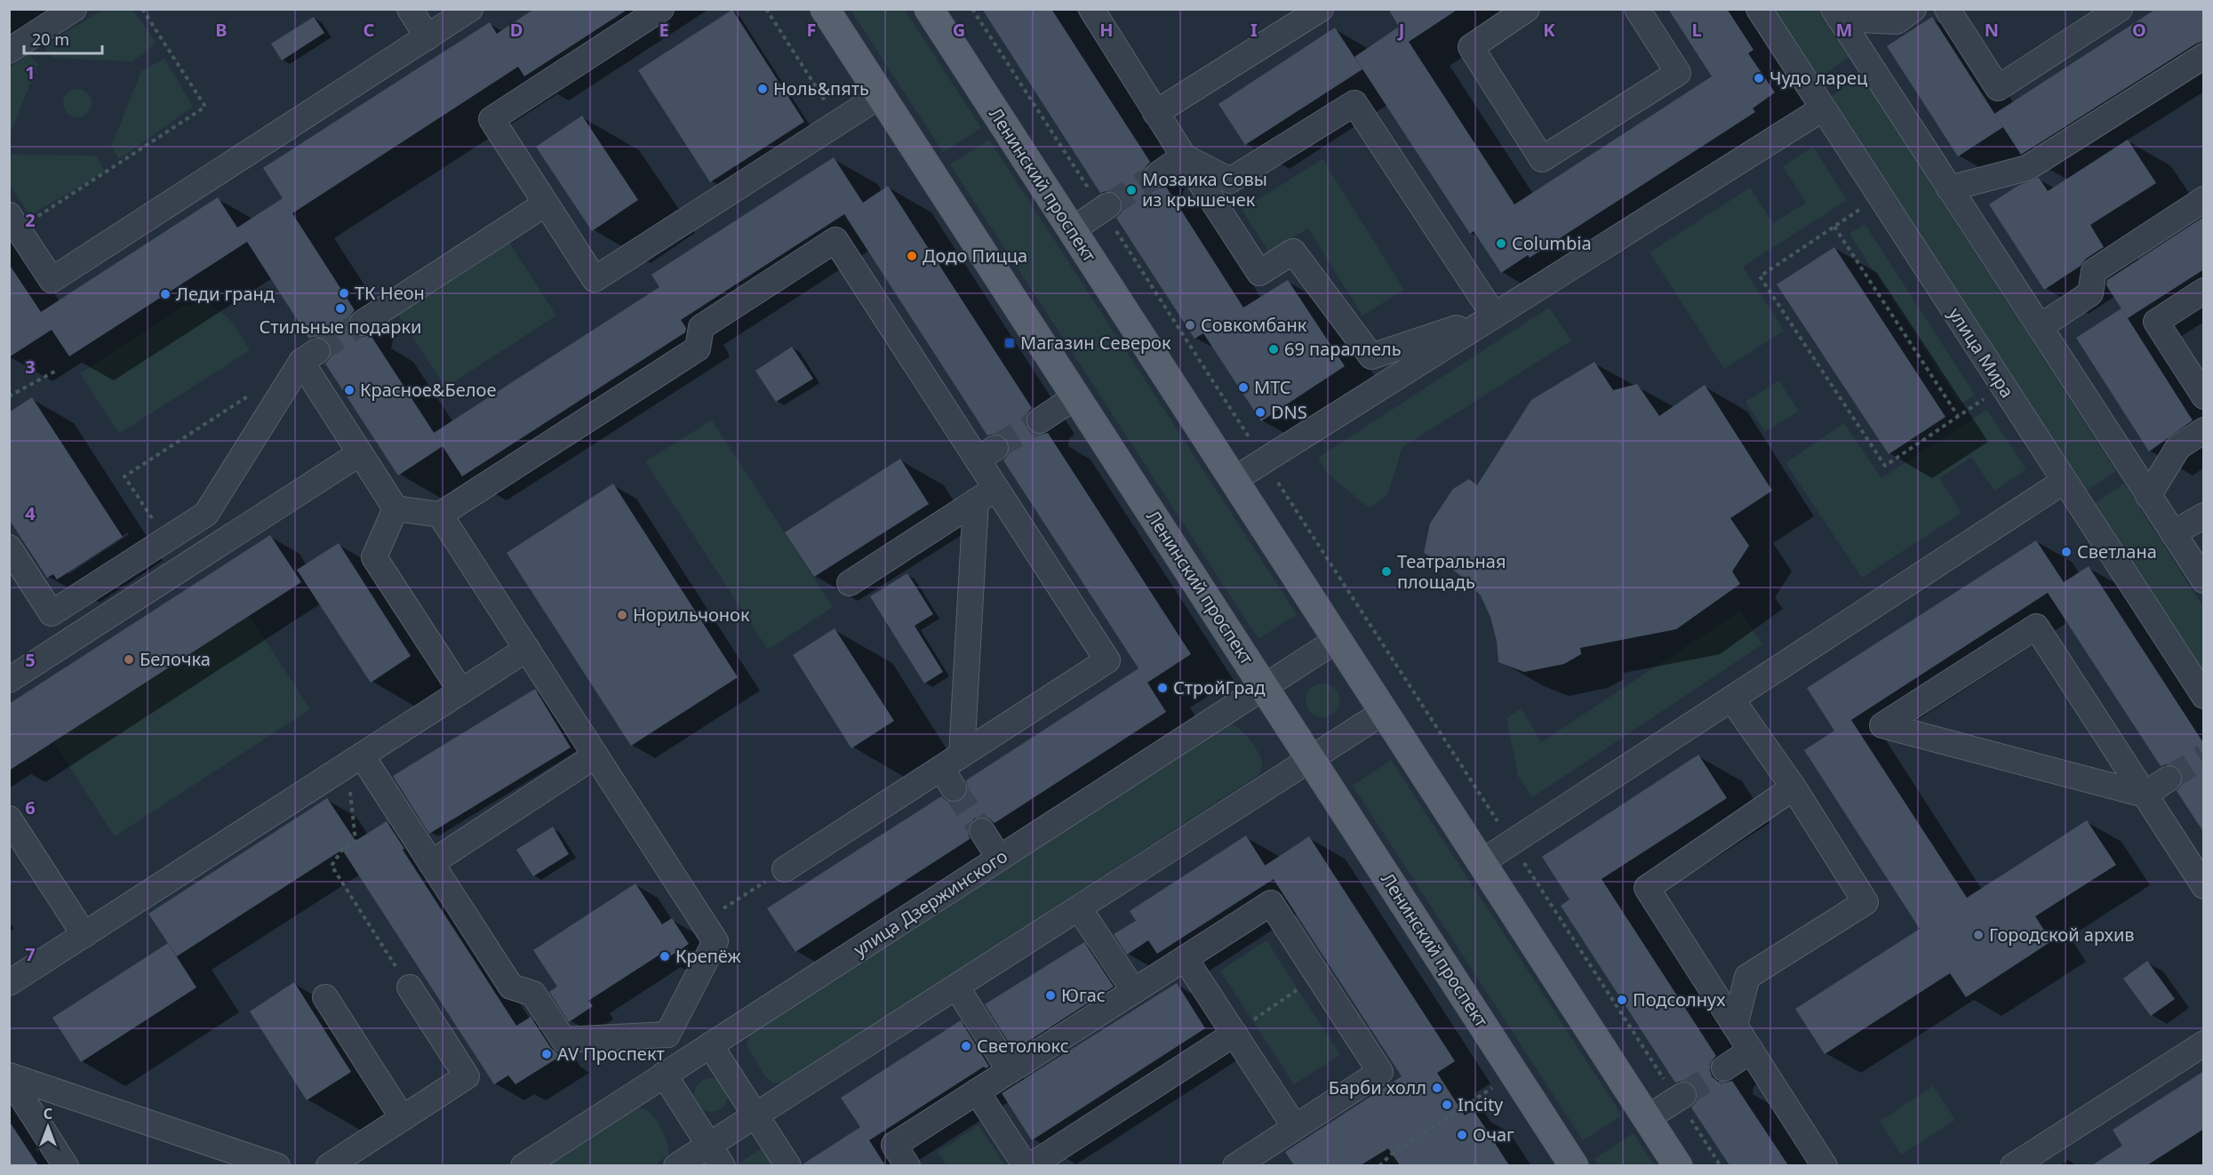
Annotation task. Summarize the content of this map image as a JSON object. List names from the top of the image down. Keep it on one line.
{"streets":{"main road":["Ленинский проспект"],"street":["улица Мира","улица Дзержинского"]},"crossings":[["Ленинский проспект","улица Дзержинского"]],"places":{"other":["Чудо ларец","Ноль&пять","Мозаика Совы из крышечек","Columbia","Додо Пицца","ТК Неон","Леди гранд","Стильные подарки","Совкомбанк","69 параллель","МТС","Красное&Белое","DNS","Светлана","Театральная площадь","Норильчонок","Белочка","СтройГрад","Городской архив","Крепёж","Югас","Подсолнух","Светолюкс","AV Проспект","Барби холл","Incity","Очаг"],"transit":["Магазин Северок"]},"scale_bar":"20 m","north":"top","grid":{"columns":["B","C","D","E","F","G","H","I","J","K","L","M","N","O"],"rows":["1","2","3","4","5","6","7"]}}
